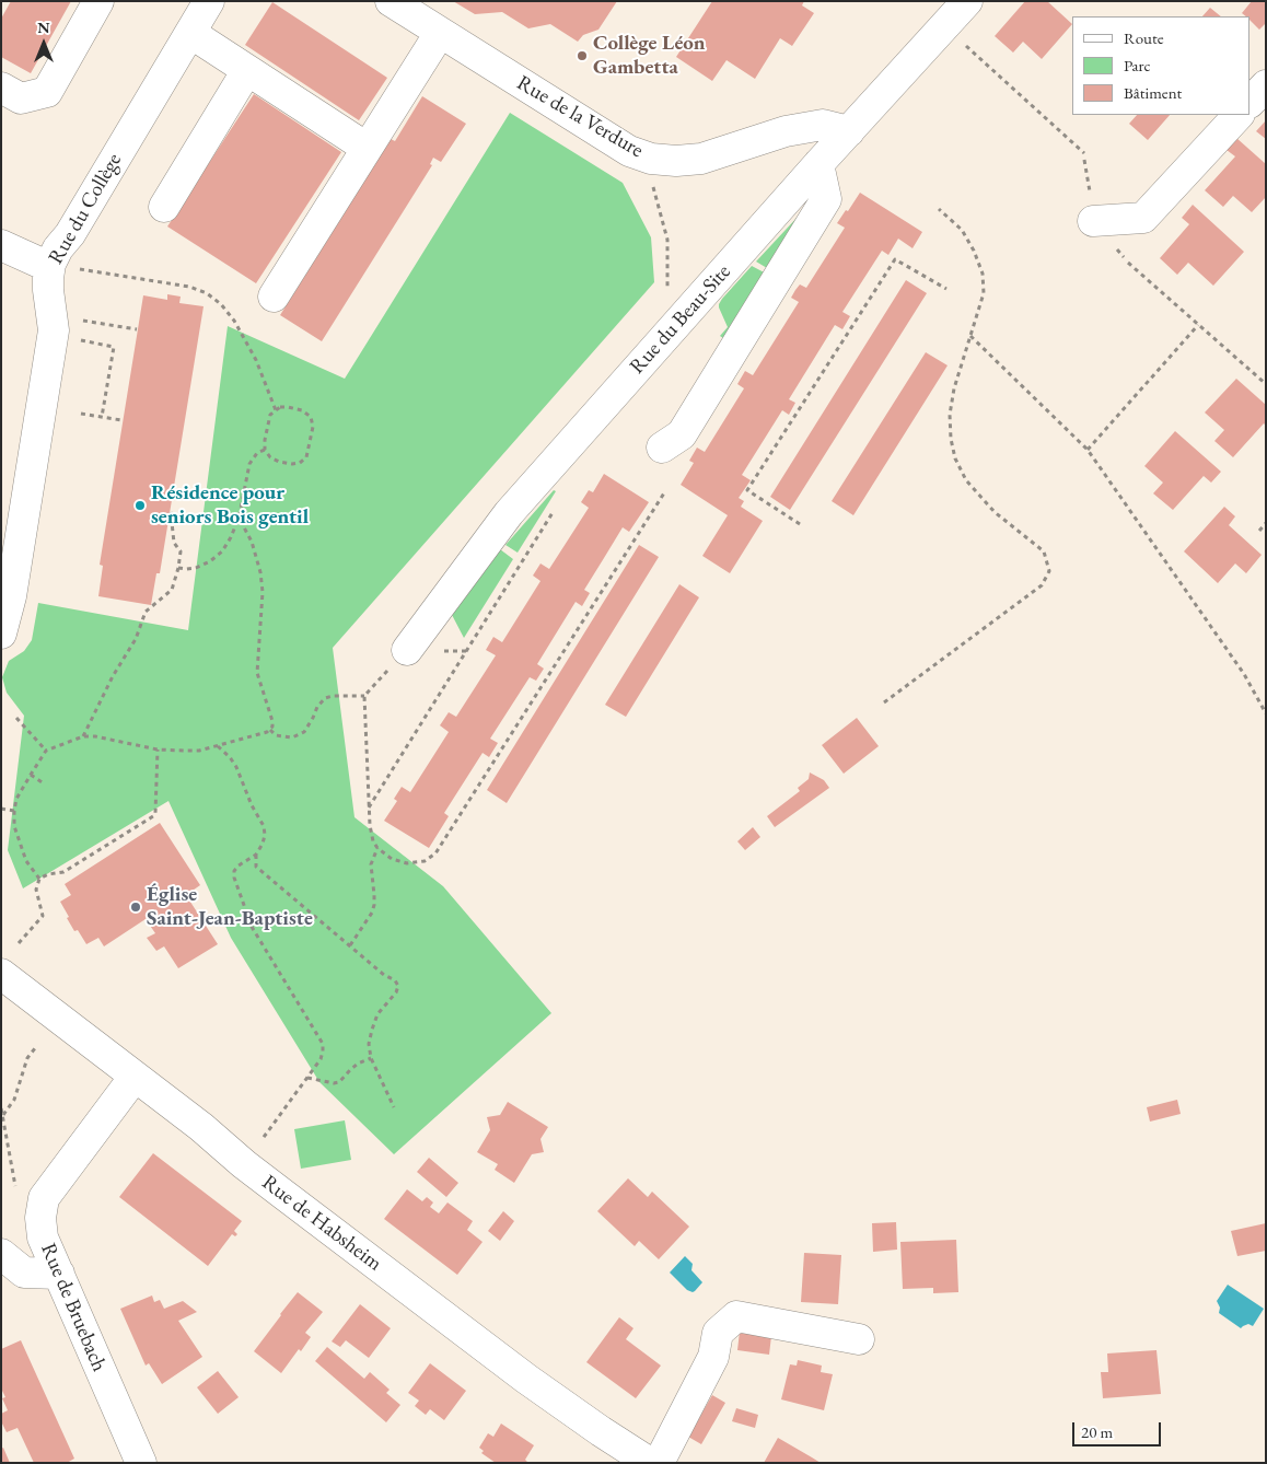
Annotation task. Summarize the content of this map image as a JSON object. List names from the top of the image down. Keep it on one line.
{"streets":{"street":["Rue de la Verdure","Rue du Collège","Rue du Beau-Site","Rue de Habsheim","Rue de Bruebach"]},"crossings":[["Rue de la Verdure","Rue du Beau-Site"],["Rue de Habsheim","Rue de Bruebach"]],"places":["Collège Léon Gambetta","Résidence pour seniors Bois gentil","Église Saint-Jean-Baptiste"],"legend":["Route","Parc","Bâtiment"],"scale_bar":"20 m","north":"top"}
